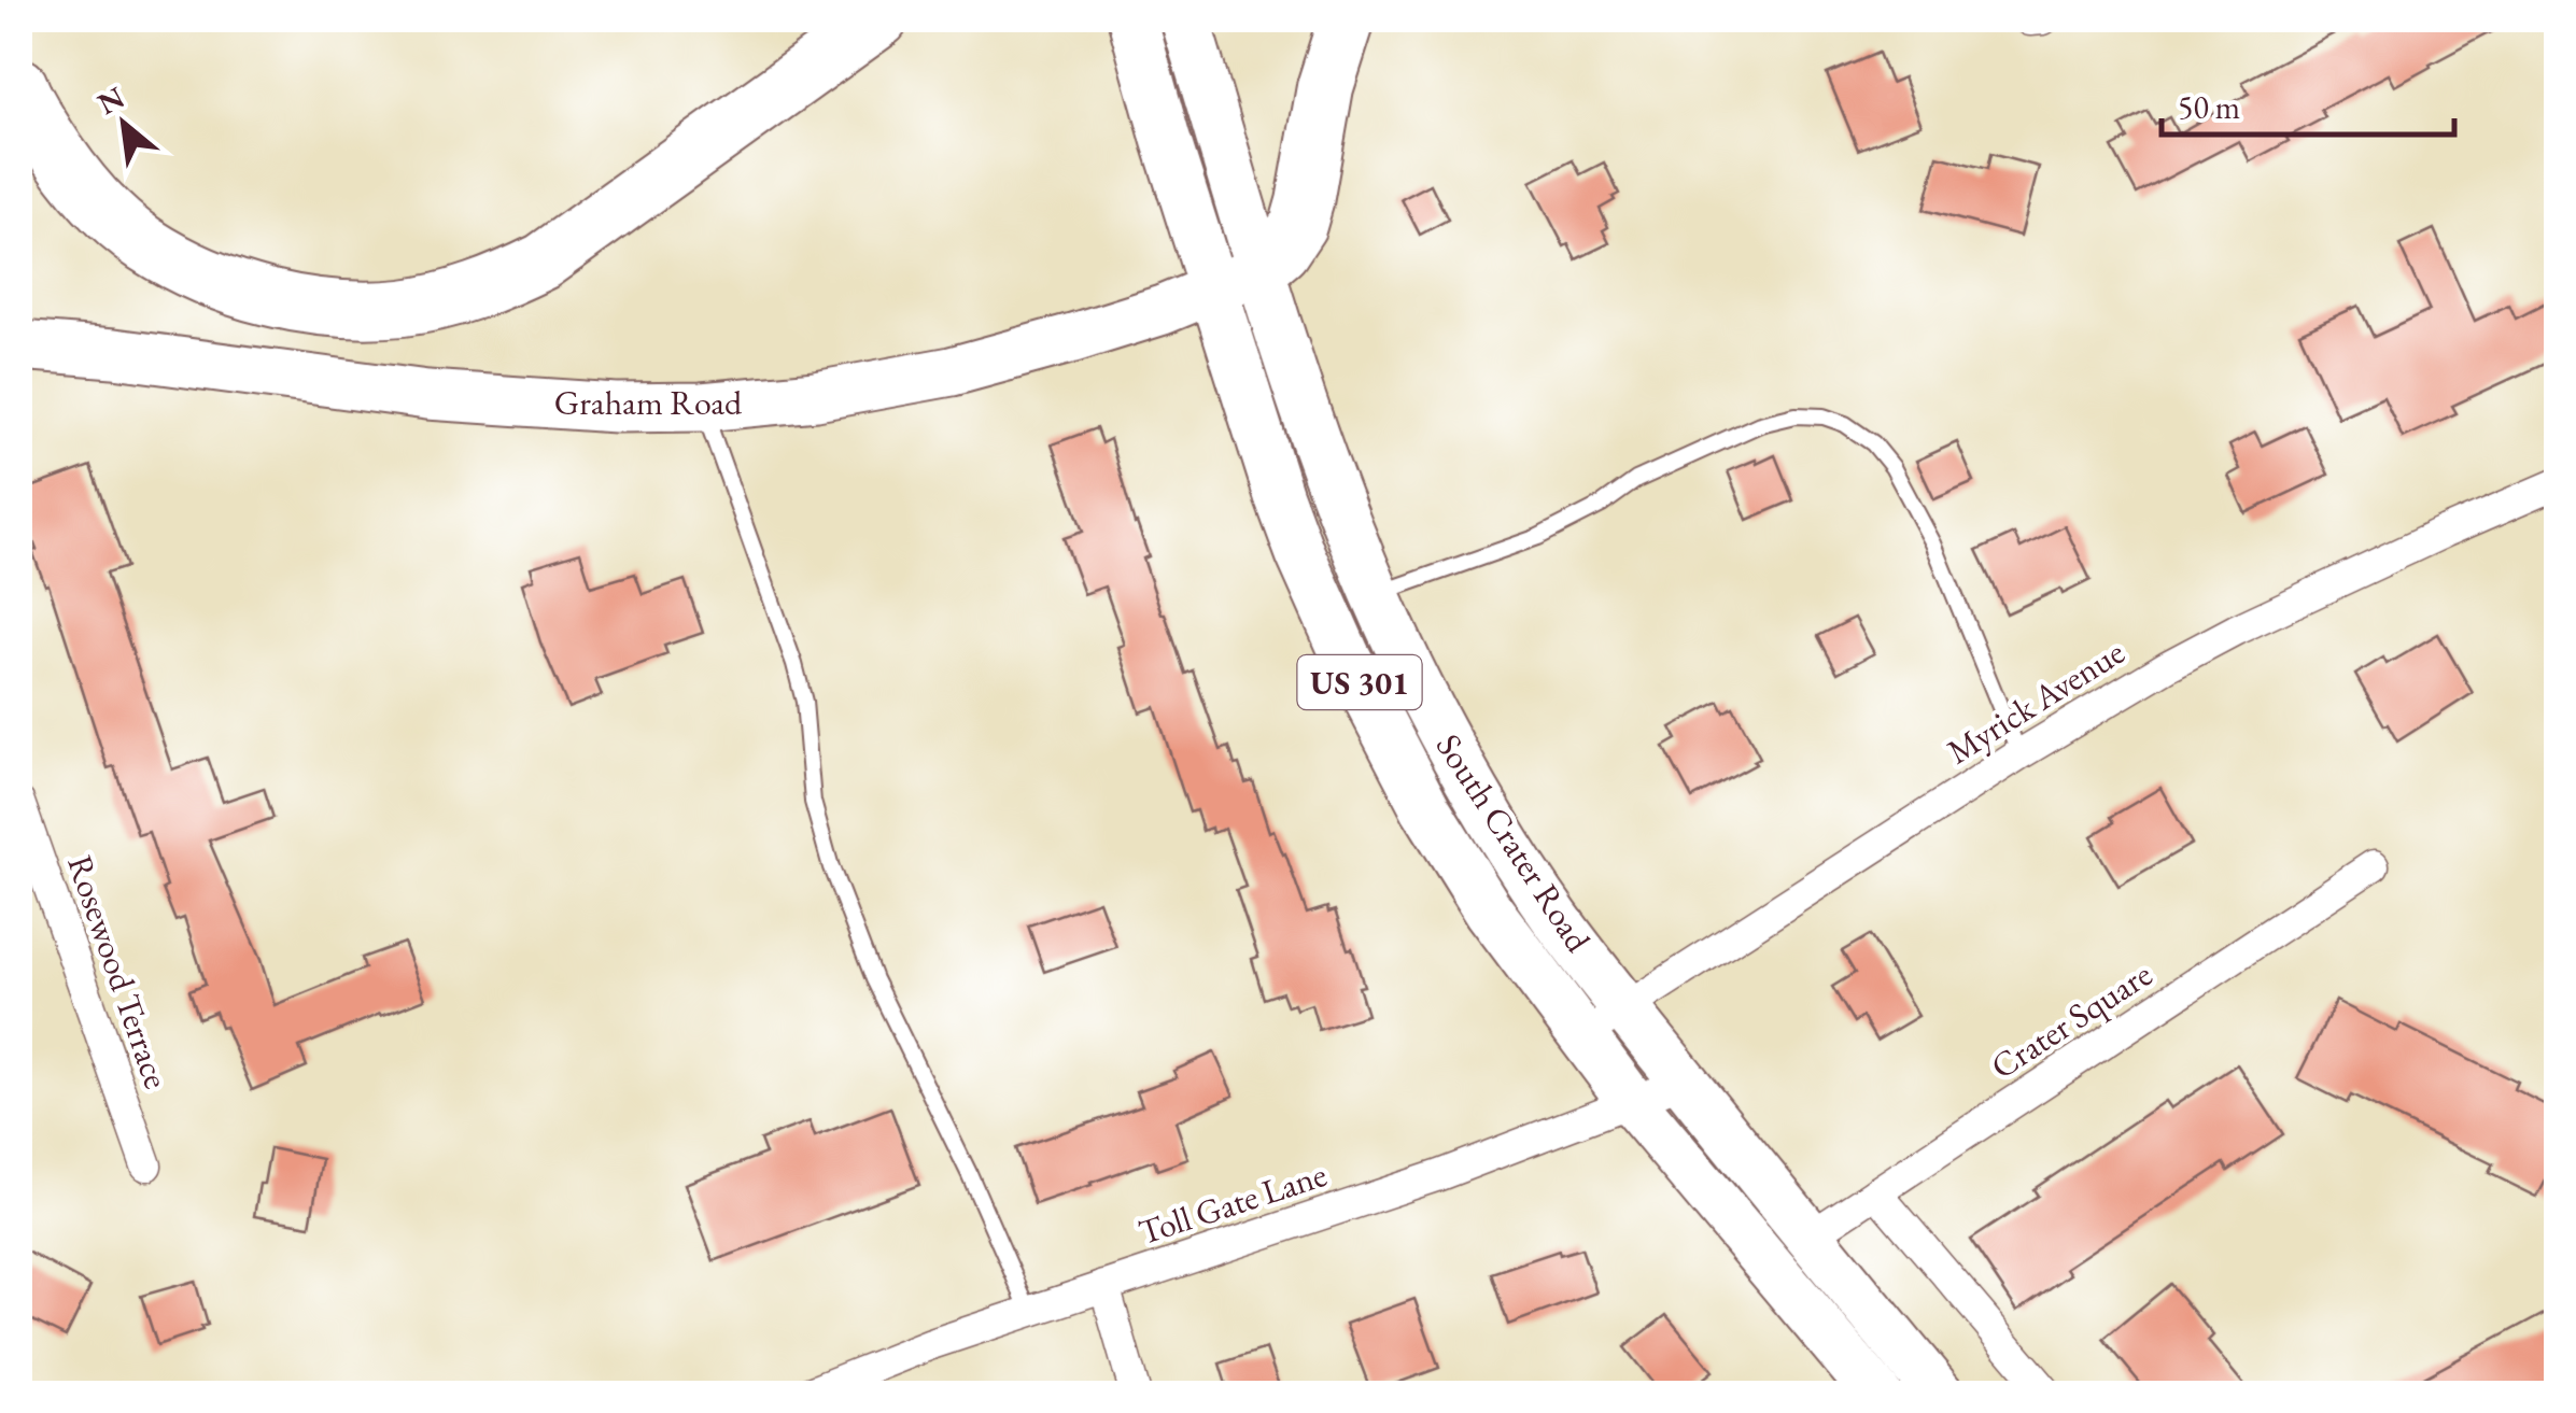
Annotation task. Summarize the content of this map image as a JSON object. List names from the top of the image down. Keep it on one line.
{"streets":{"main road":["Graham Road","US 301","South Crater Road"],"street":["Myrick Avenue","Rosewood Terrace","Crater Square","Toll Gate Lane"]},"crossings":[["Graham Road","South Crater Road"],["Myrick Avenue","South Crater Road"],["South Crater Road","Crater Square"],["South Crater Road","Toll Gate Lane"]],"scale_bar":"50 m","north":"top left"}
